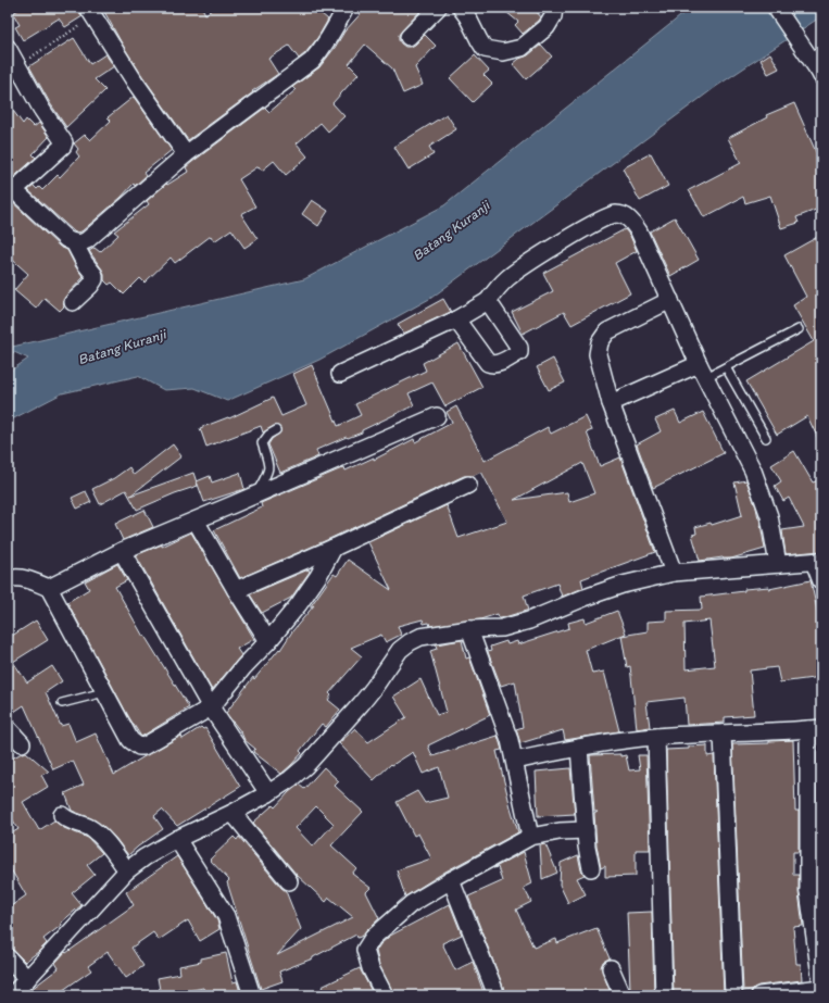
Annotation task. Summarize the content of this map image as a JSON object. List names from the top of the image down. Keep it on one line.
{"water":["Batang Kuranji"]}
